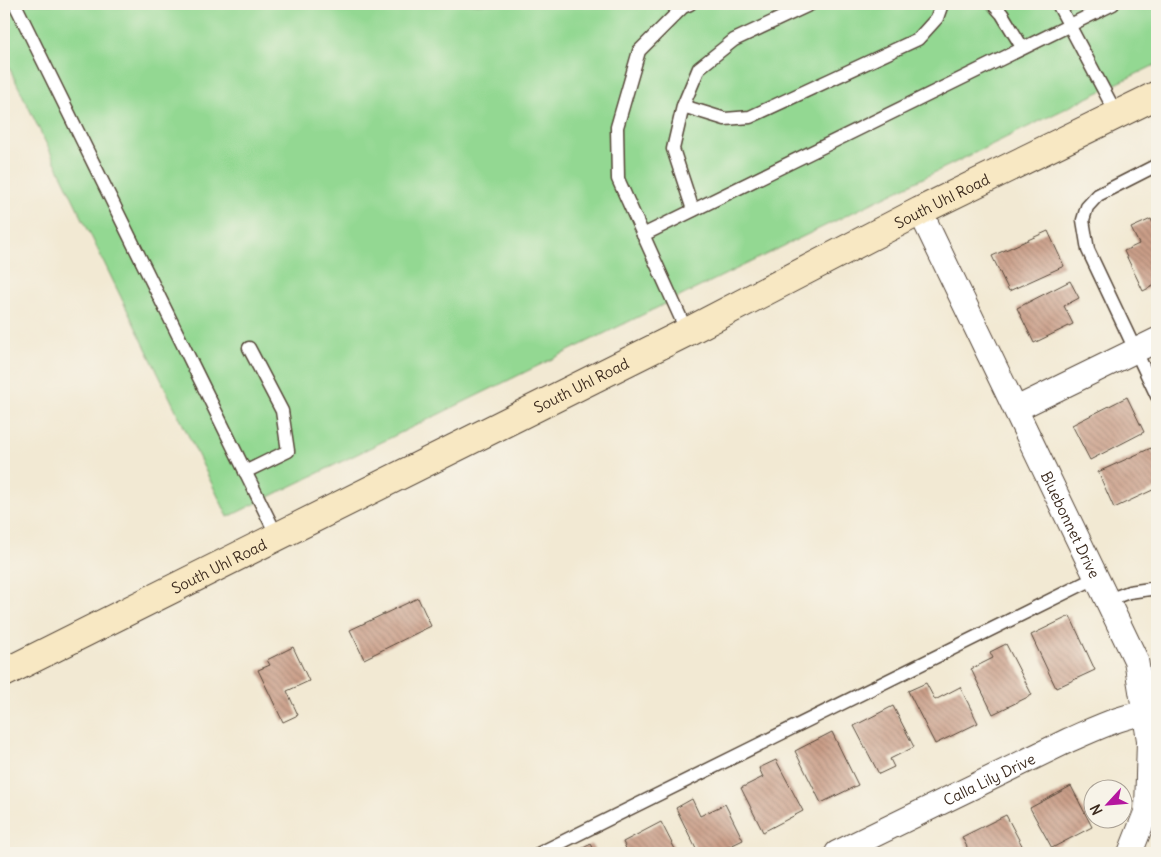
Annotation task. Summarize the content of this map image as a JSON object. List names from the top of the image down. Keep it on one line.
{"streets":{"main road":["South Uhl Road"],"street":["Bluebonnet Drive","Calla Lily Drive"]},"crossings":[["South Uhl Road","Bluebonnet Drive"],["Bluebonnet Drive","Calla Lily Drive"]],"north":"bottom left"}
